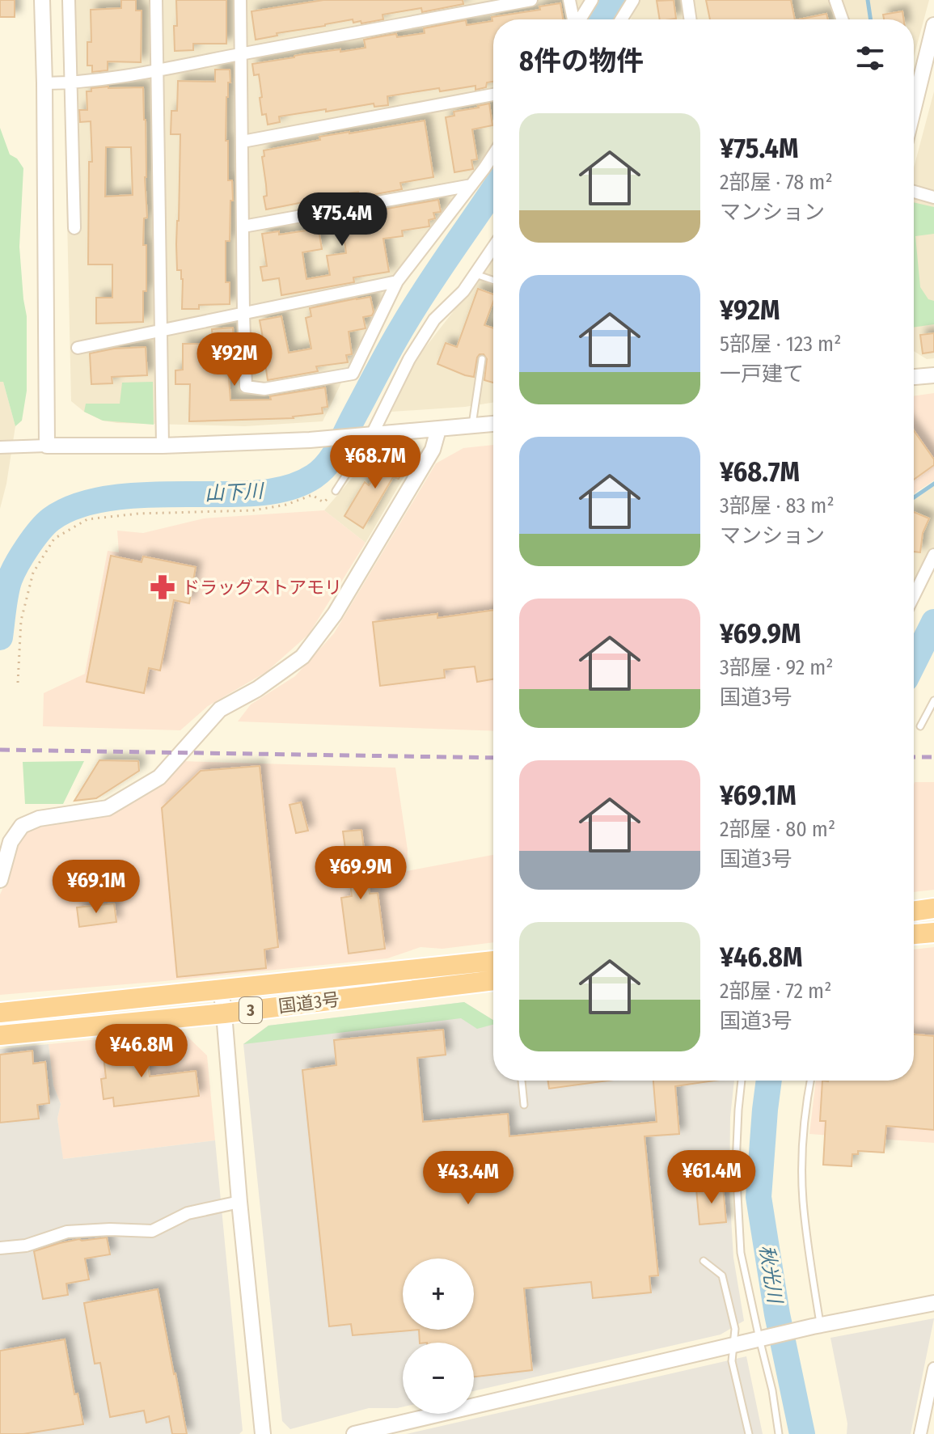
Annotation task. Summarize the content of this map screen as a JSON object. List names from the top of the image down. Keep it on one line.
{"streets":{"highway":["国道3号","3"]},"water":["山下川","秋光川"],"places":{"pharmacy":["ドラッグストアモリ"]},"page":{"heading":"8件の物件","list":[{"name":"¥75.4M","note":"2部屋 · 78 m² · マンション"},{"name":"¥92M","note":"5部屋 · 123 m² · 一戸建て"},{"name":"¥68.7M","note":"3部屋 · 83 m² · マンション"},{"name":"¥69.9M","note":"3部屋 · 92 m² · 国道3号"},{"name":"¥69.1M","note":"2部屋 · 80 m² · 国道3号"},{"name":"¥46.8M","note":"2部屋 · 72 m² · 国道3号"}],"price":["¥75.4M","¥92M","¥68.7M","¥69.9M","¥69.1M","¥46.8M","¥61.4M","¥43.4M"],"map_buttons":["+","−"]}}
